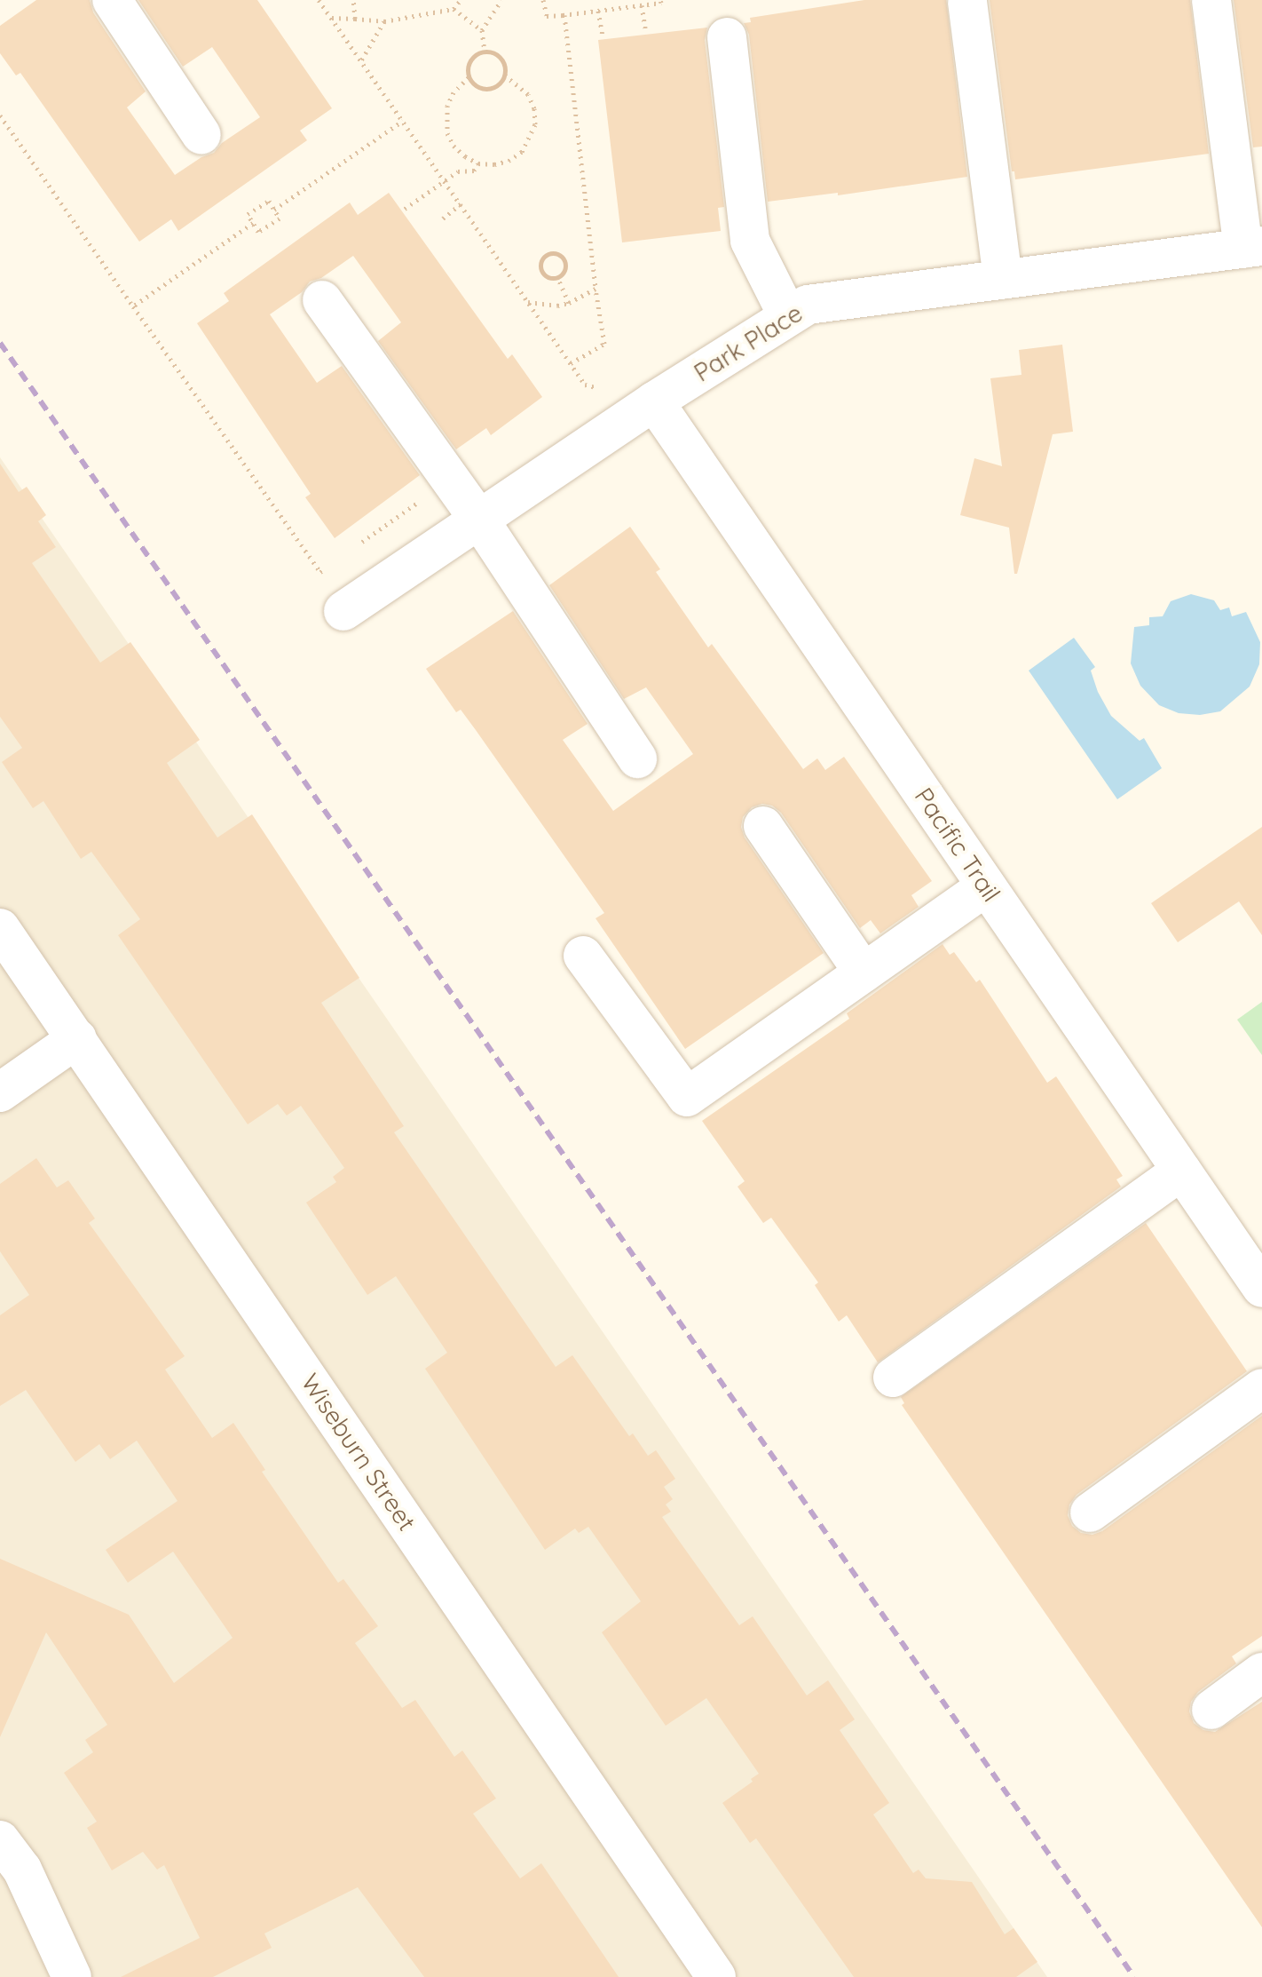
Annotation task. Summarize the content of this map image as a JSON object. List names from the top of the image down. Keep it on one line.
{"streets":{"street":["Park Place","Pacific Trail","Wiseburn Street"]},"crossings":[["Park Place","Pacific Trail"]]}
